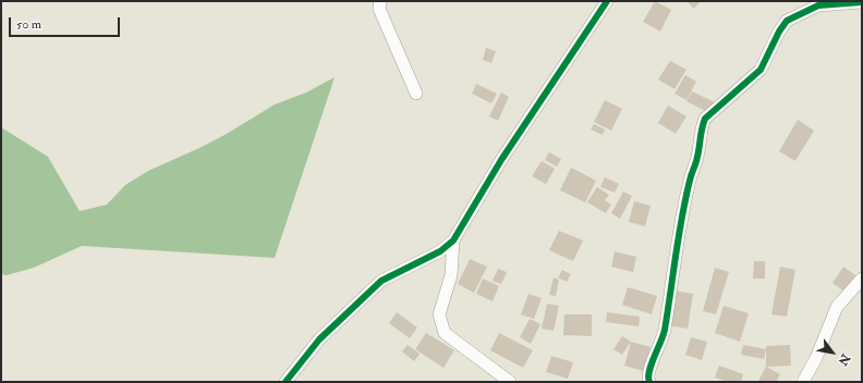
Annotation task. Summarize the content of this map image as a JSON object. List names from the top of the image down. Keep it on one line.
{"scale_bar":"50 m","north":"bottom right"}
